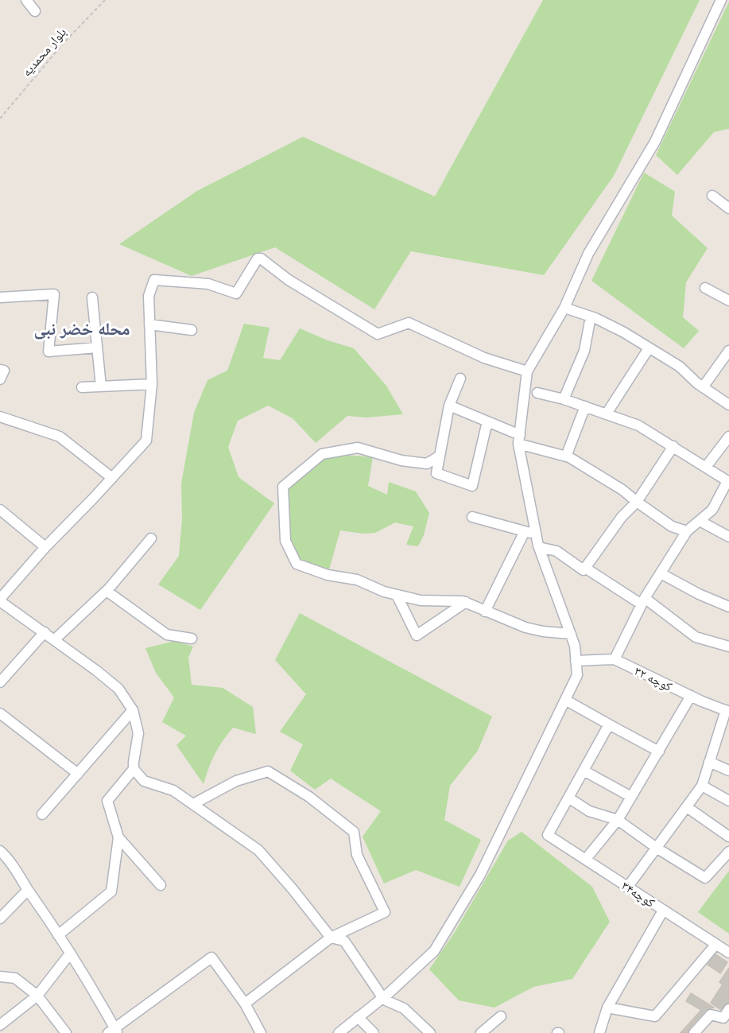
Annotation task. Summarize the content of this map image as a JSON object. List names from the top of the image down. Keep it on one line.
{"streets":{"street":["کوچه ۳۲","کوچه۳۴"],"path":["بلوار محمدیه"]},"districts":["محله خضر نبی"]}
